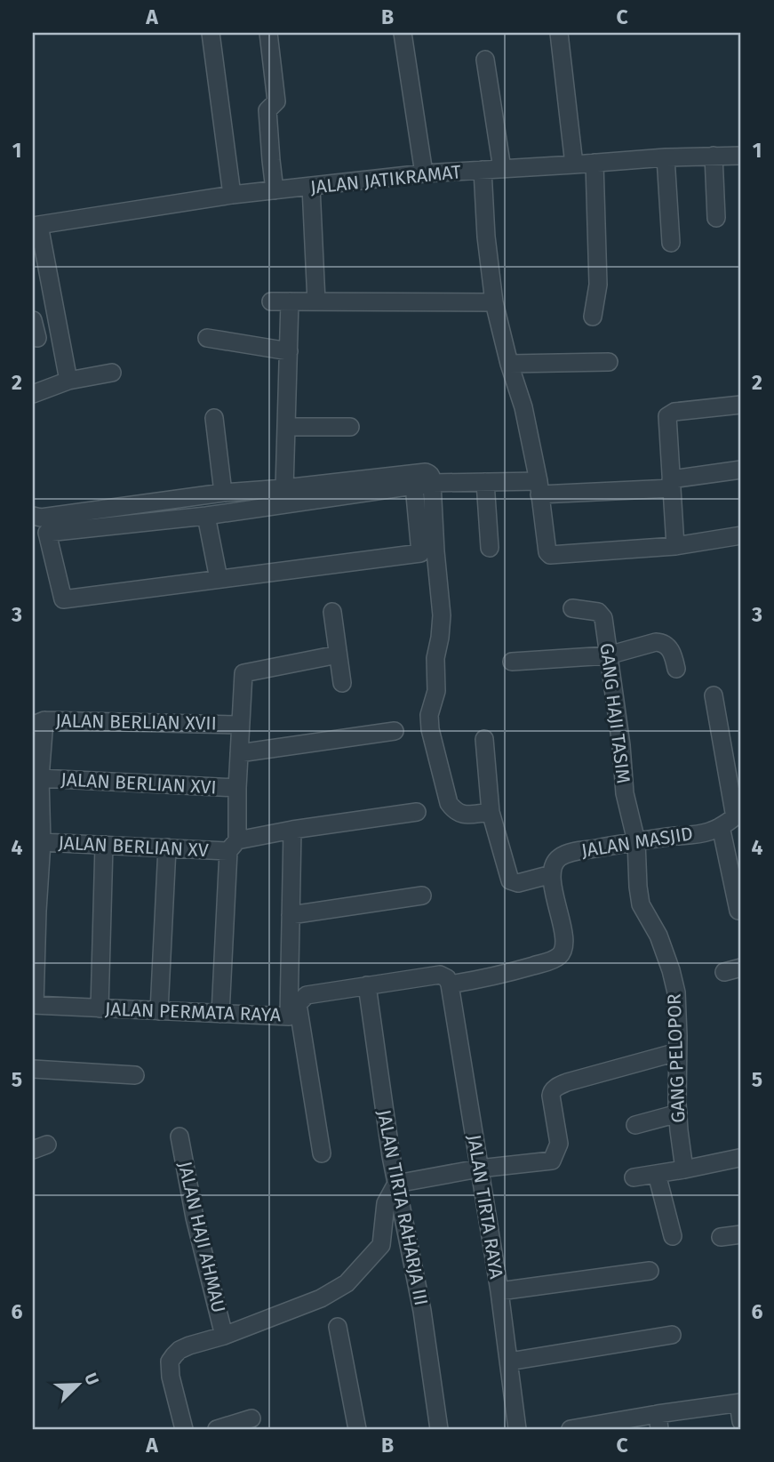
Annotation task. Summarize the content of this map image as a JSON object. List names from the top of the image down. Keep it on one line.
{"streets":{"street":["JALAN JATIKRAMAT","GANG HAJI TASIM","JALAN BERLIAN XVII","JALAN BERLIAN XVI","JALAN MASJID","JALAN BERLIAN XV","JALAN PERMATA RAYA","GANG PELOPOR","JALAN TIRTA RAYA","JALAN TIRTA RAHARJA III","JALAN HAJI AHMAU"]},"crossings":[["GANG HAJI TASIM","JALAN MASJID"],["GANG HAJI TASIM","GANG PELOPOR"],["JALAN MASJID","GANG PELOPOR"],["JALAN PERMATA RAYA","JALAN TIRTA RAYA"],["JALAN PERMATA RAYA","JALAN TIRTA RAHARJA III"]],"north":"top right","grid":{"columns":["A","B","C"],"rows":["1","2","3","4","5","6"]}}
